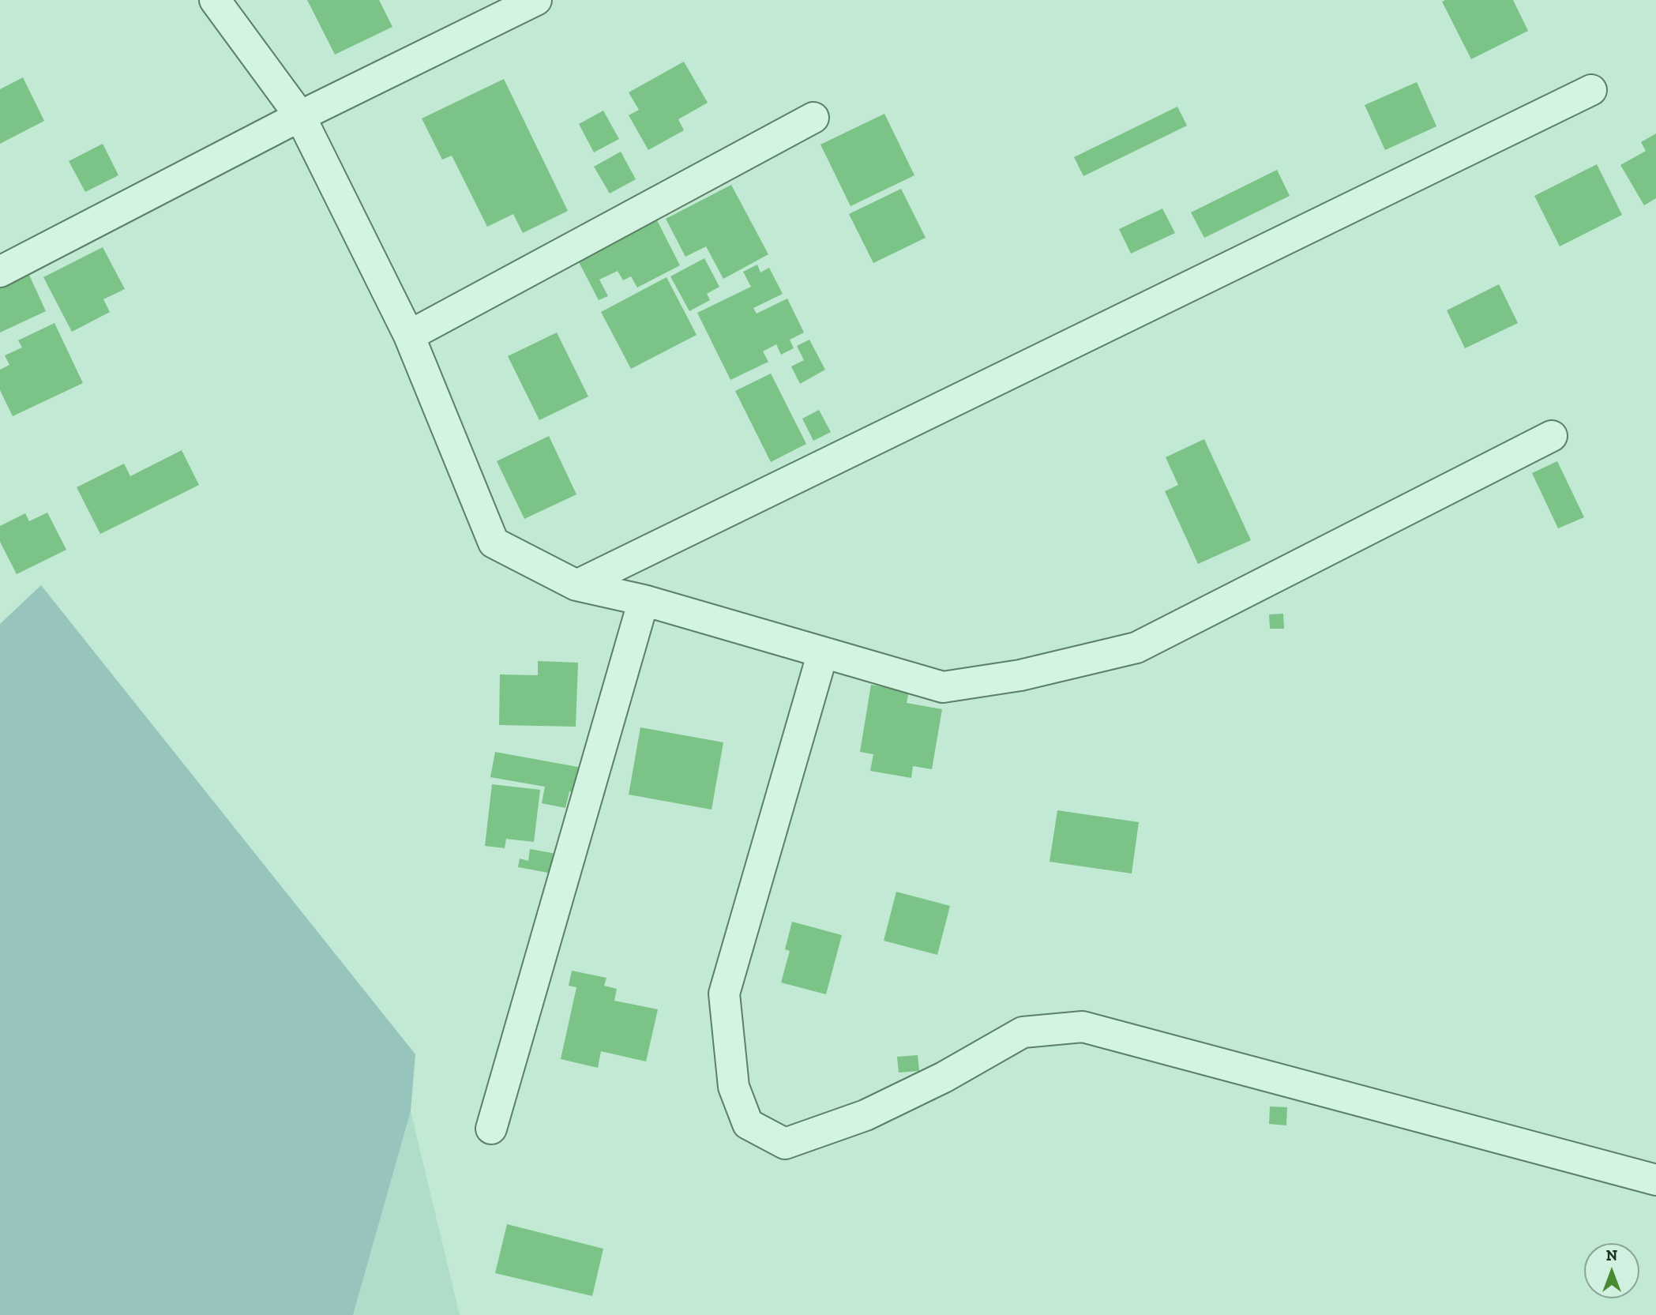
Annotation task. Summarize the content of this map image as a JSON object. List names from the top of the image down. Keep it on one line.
{"north":"top"}
